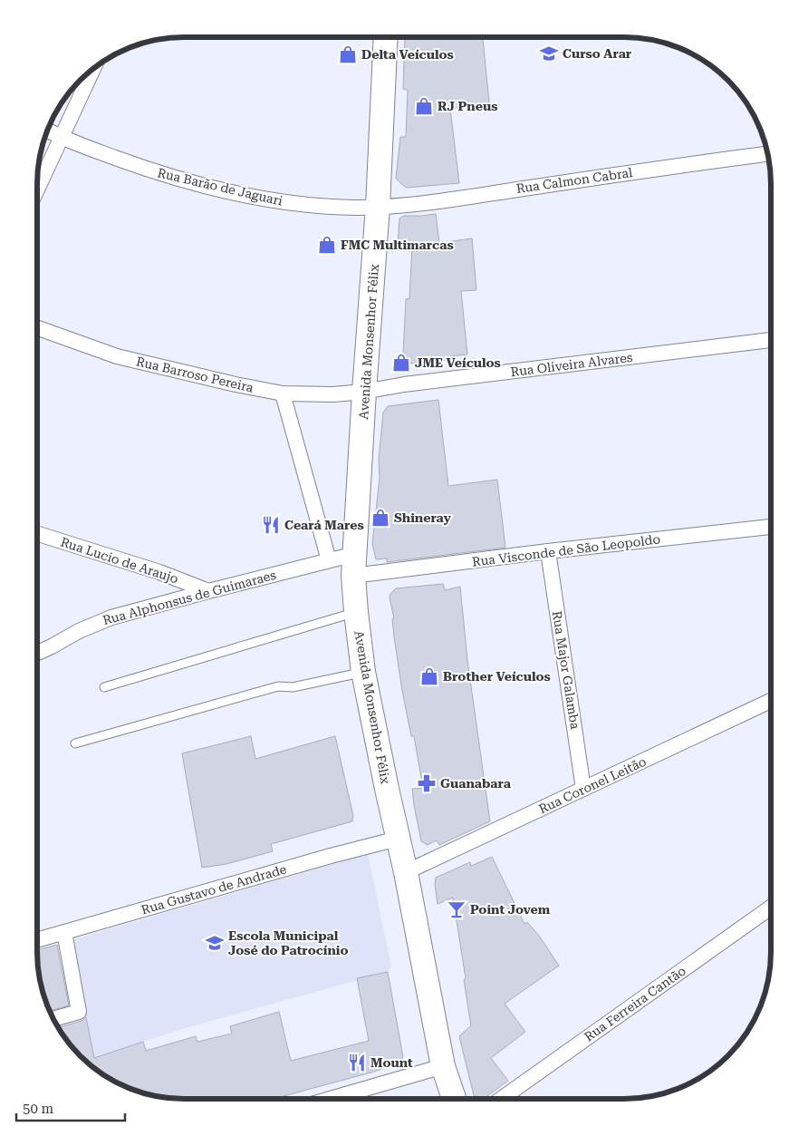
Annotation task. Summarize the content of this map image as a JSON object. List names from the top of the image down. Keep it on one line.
{"streets":{"main road":["Avenida Monsenhor Félix"],"street":["Rua Calmon Cabral","Rua Barão de Jaguari","Rua Oliveira Alvares","Rua Barroso Pereira","Rua Visconde de São Leopoldo","Rua Lucio de Araujo","Rua Alphonsus de Guimaraes","Rua Major Galamba","Rua Coronel Leitão","Rua Gustavo de Andrade","Rua Ferreira Cantão"]},"crossings":[["Rua Calmon Cabral","Rua Barão de Jaguari"],["Rua Calmon Cabral","Avenida Monsenhor Félix"],["Rua Barão de Jaguari","Avenida Monsenhor Félix"],["Avenida Monsenhor Félix","Rua Oliveira Alvares"],["Avenida Monsenhor Félix","Rua Barroso Pereira"],["Avenida Monsenhor Félix","Rua Visconde de São Leopoldo"],["Avenida Monsenhor Félix","Rua Alphonsus de Guimaraes"],["Avenida Monsenhor Félix","Rua Coronel Leitão"],["Avenida Monsenhor Félix","Rua Gustavo de Andrade"],["Rua Oliveira Alvares","Rua Barroso Pereira"],["Rua Visconde de São Leopoldo","Rua Alphonsus de Guimaraes"],["Rua Visconde de São Leopoldo","Rua Major Galamba"],["Rua Lucio de Araujo","Rua Alphonsus de Guimaraes"],["Rua Major Galamba","Rua Coronel Leitão"]],"places":{"school or university":["Curso Arar","Escola Municipal José do Patrocínio"],"shop":["Delta Veículos","RJ Pneus","FMC Multimarcas","JME Veículos","Shineray","Brother Veículos"],"restaurant":["Ceará Mares","Mount"],"pharmacy":["Guanabara"],"bar":["Point Jovem"]},"scale_bar":"50 m"}
